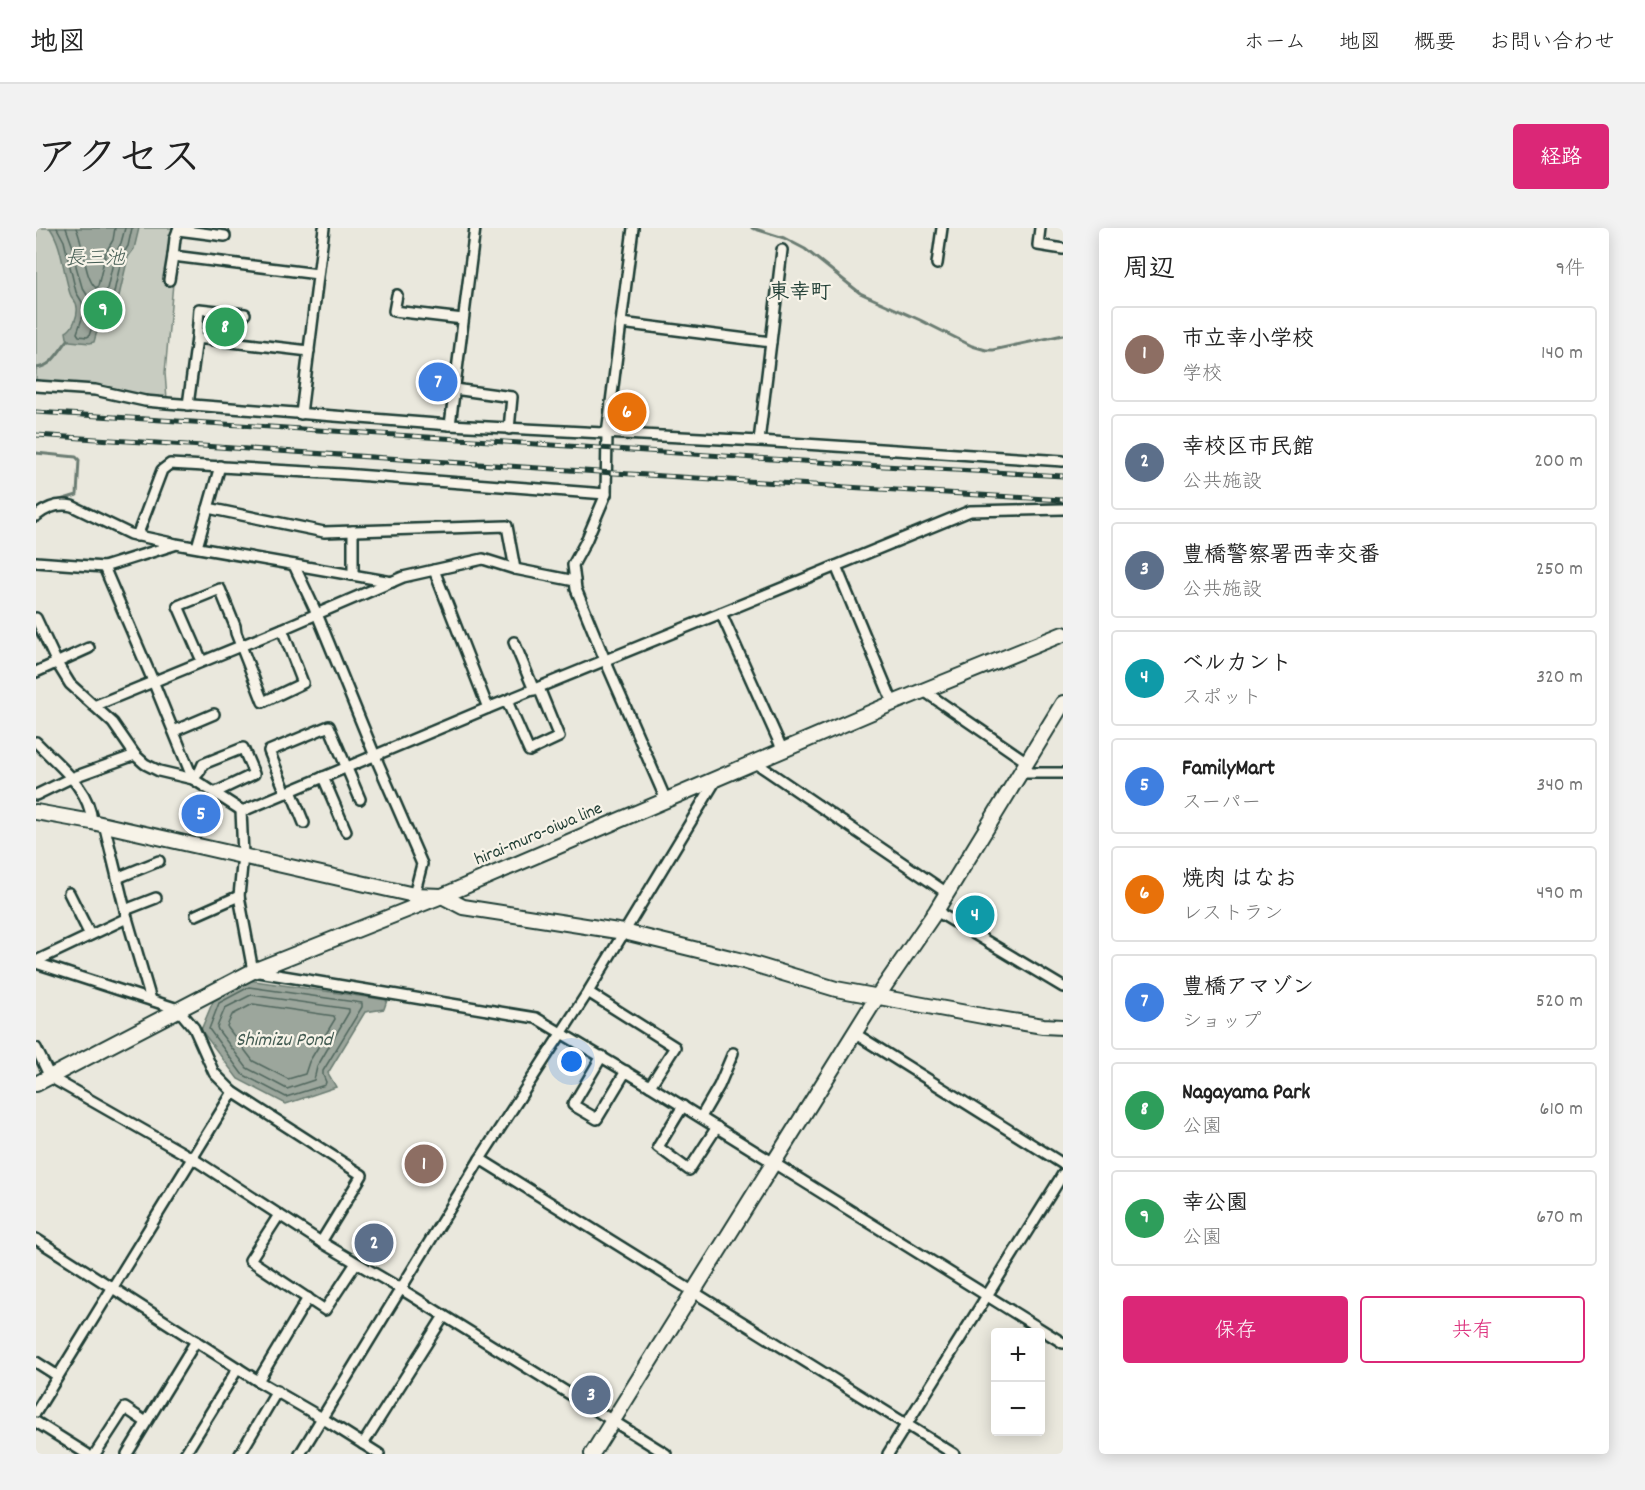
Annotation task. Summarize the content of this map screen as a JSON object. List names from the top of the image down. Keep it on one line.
{"streets":{"street":["hirai-muro-oiwa line"]},"districts":["東幸町"],"water":["長三池","Shimizu Pond"],"page":{"header":"地図","nav":["ホーム","地図","概要","お問い合わせ"],"title":"アクセス","buttons":["経路",["保存","共有"]],"heading":["周辺","9件"],"pins":["9","8","7","6","5","4","1","2","3"],"list":[{"mark":"1","name":"市立幸小学校","note":"学校","value":"140 m"},{"mark":"2","name":"幸校区市民館","note":"公共施設","value":"200 m"},{"mark":"3","name":"豊橋警察署西幸交番","note":"公共施設","value":"250 m"},{"mark":"4","name":"ベルカント","note":"スポット","value":"320 m"},{"mark":"5","name":"FamilyMart","note":"スーパー","value":"340 m"},{"mark":"6","name":"焼肉 はなお","note":"レストラン","value":"490 m"},{"mark":"7","name":"豊橋アマゾン","note":"ショップ","value":"520 m"},{"mark":"8","name":"Nagayama Park","note":"公園","value":"610 m"},{"mark":"9","name":"幸公園","note":"公園","value":"670 m"}],"map_buttons":["+","−"]}}
